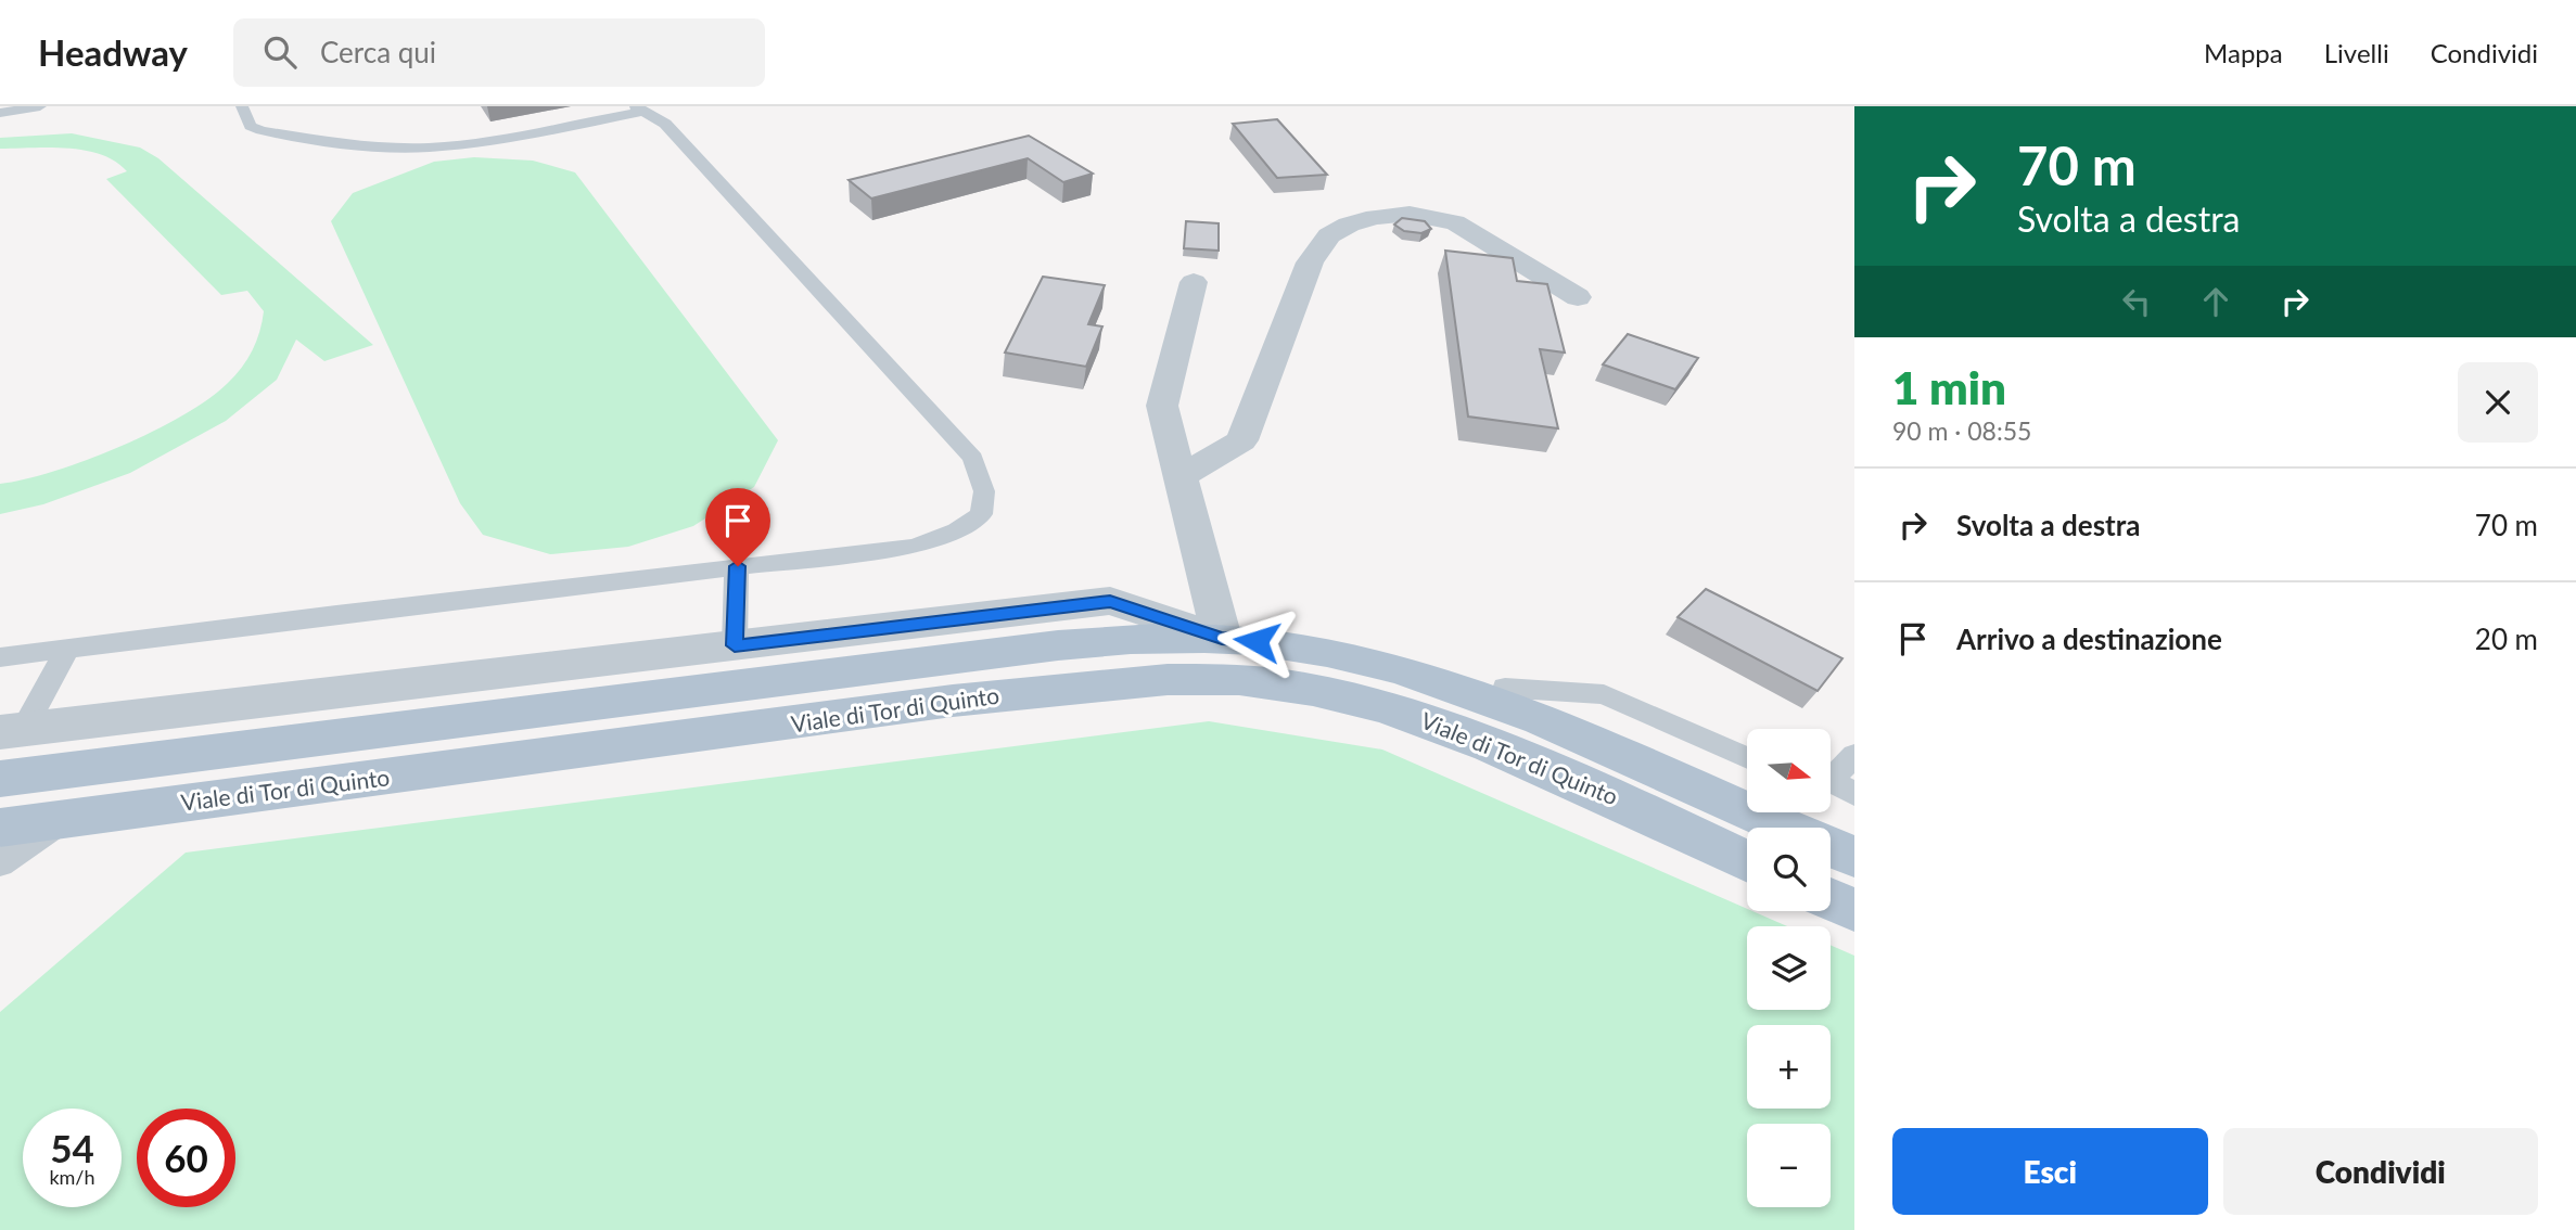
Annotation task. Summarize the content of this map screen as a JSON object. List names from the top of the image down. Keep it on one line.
{"streets":{"main road":["Viale di Tor di Quinto"]},"north":"right","page":{"header":"Headway","search":"Cerca qui","nav":["Mappa","Livelli","Condividi"],"turn":["70 m","Svolta a destra"],"heading":["1 min","90 m · 08:55"],"list":[{"name":"Svolta a destra","value":"70 m"},{"name":"Arrivo a destinazione","value":"20 m"}],"map_buttons":["+","−"],"speed":"54 km/h","limit":"60","buttons":["Esci","Condividi"]}}
